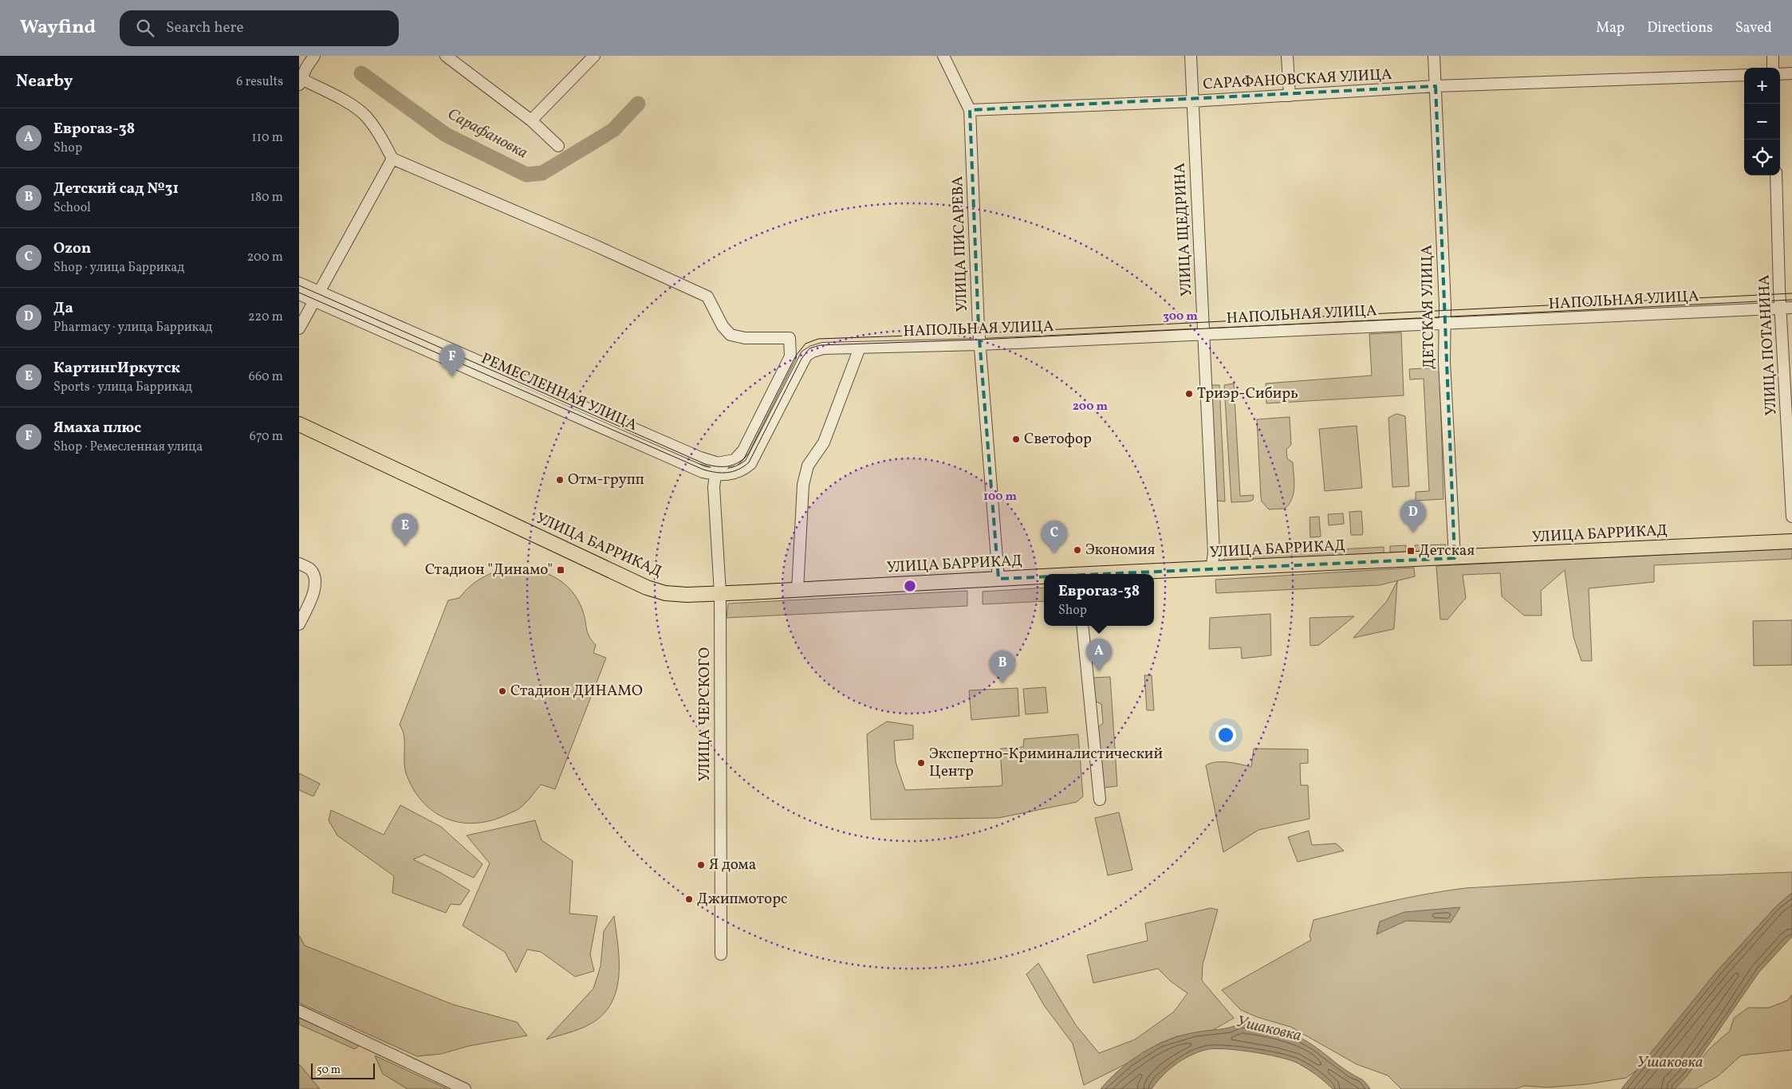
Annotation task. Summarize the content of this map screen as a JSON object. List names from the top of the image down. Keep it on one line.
{"streets":{"main road":["УЛИЦА БАРРИКАД"],"street":["САРАФАНОВСКАЯ УЛИЦА","УЛИЦА ЩЕДРИНА","УЛИЦА ПИСАРЕВА","НАПОЛЬНАЯ УЛИЦА","ДЕТСКАЯ УЛИЦА","УЛИЦА ПОТАНИНА","РЕМЕСЛЕННАЯ УЛИЦА","УЛИЦА ЧЕРСКОГО"]},"crossings":[["САРАФАНОВСКАЯ УЛИЦА","УЛИЦА ЩЕДРИНА"],["САРАФАНОВСКАЯ УЛИЦА","УЛИЦА ПИСАРЕВА"],["САРАФАНОВСКАЯ УЛИЦА","ДЕТСКАЯ УЛИЦА"],["УЛИЦА ЩЕДРИНА","НАПОЛЬНАЯ УЛИЦА"],["УЛИЦА ЩЕДРИНА","УЛИЦА БАРРИКАД"],["УЛИЦА ПИСАРЕВА","НАПОЛЬНАЯ УЛИЦА"],["УЛИЦА ПИСАРЕВА","УЛИЦА БАРРИКАД"],["НАПОЛЬНАЯ УЛИЦА","ДЕТСКАЯ УЛИЦА"],["НАПОЛЬНАЯ УЛИЦА","УЛИЦА ПОТАНИНА"],["НАПОЛЬНАЯ УЛИЦА","РЕМЕСЛЕННАЯ УЛИЦА"],["ДЕТСКАЯ УЛИЦА","УЛИЦА БАРРИКАД"],["РЕМЕСЛЕННАЯ УЛИЦА","УЛИЦА ЧЕРСКОГО"],["УЛИЦА БАРРИКАД","УЛИЦА ЧЕРСКОГО"]],"water":["Сарафановка","Ушаковка"],"places":{"other":["Триэр-Сибирь","Светофор","Отм-групп","Экономия","Стадион ДИНАМО","Экспертно-Криминалистический Центр","Я дома","Джипмоторс"],"transit":["Детская","Стадион \"Динамо\""]},"scale_bar":"50 m","page":{"header":"Wayfind","search":"Search here","nav":["Map","Directions","Saved"],"heading":["Nearby","6 results"],"map_buttons":["+","−"],"list":[{"mark":"A","name":"Еврогаз-38","note":"Shop","value":"110 m"},{"mark":"B","name":"Детский сад №31","note":"School","value":"180 m"},{"mark":"C","name":"Ozon","note":"Shop · улица Баррикад","value":"200 m"},{"mark":"D","name":"Да","note":"Pharmacy · улица Баррикад","value":"220 m"},{"mark":"E","name":"КартингИркутск","note":"Sports · улица Баррикад","value":"660 m"},{"mark":"F","name":"Ямаха плюс","note":"Shop · Ремесленная улица","value":"670 m"}],"pins":["F","D","E","C","A","B"],"popup":["Еврогаз-38","Shop"],"scale":"50 m"},"rings":["300 m","200 m","100 m"]}
